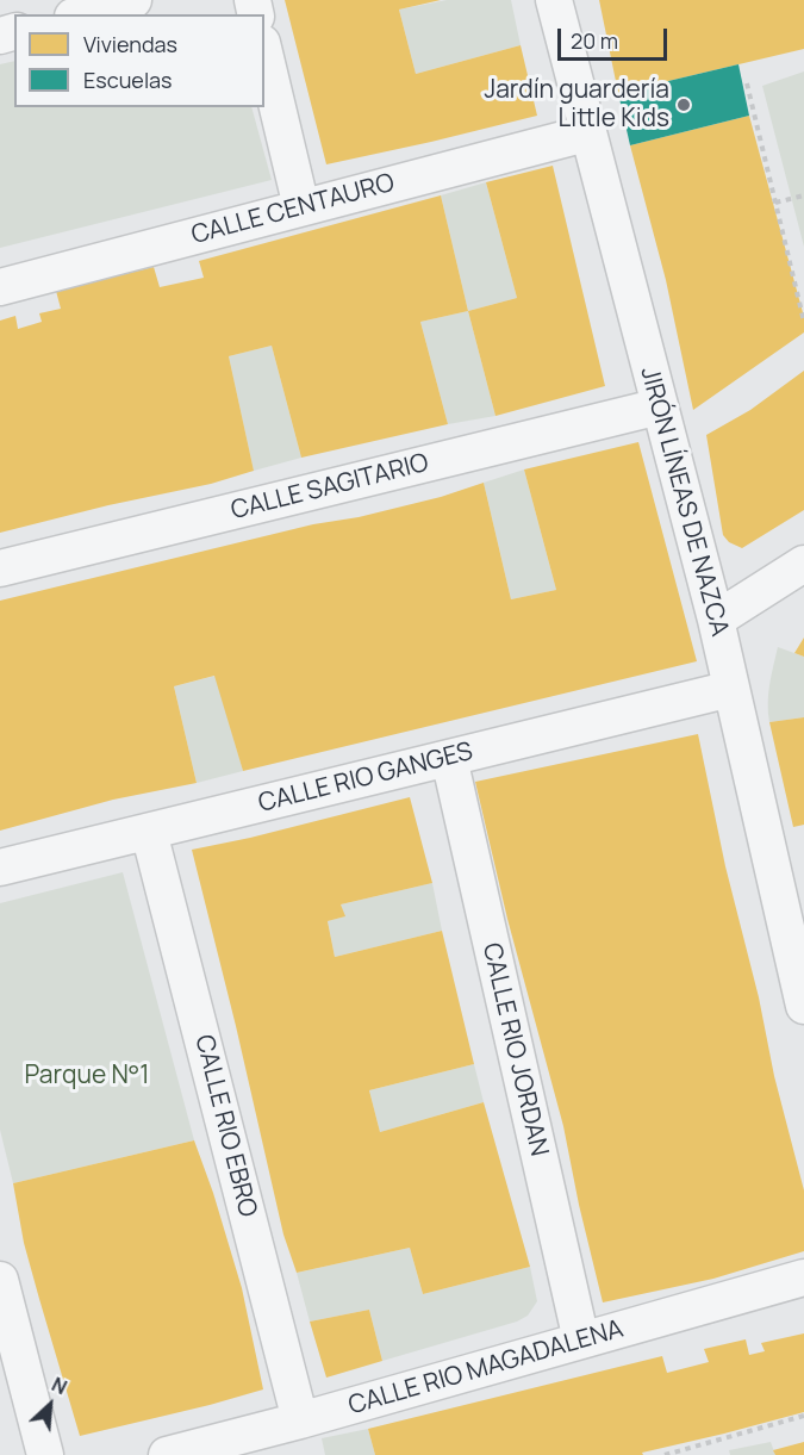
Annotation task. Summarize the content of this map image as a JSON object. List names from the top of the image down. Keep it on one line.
{"streets":{"street":["CALLE CENTAURO","CALLE SAGITARIO","JIRÓN LÍNEAS DE NAZCA","CALLE RIO GANGES","CALLE RIO JORDAN","CALLE RIO EBRO","CALLE RIO MAGADALENA"]},"crossings":[["CALLE CENTAURO","JIRÓN LÍNEAS DE NAZCA"],["CALLE SAGITARIO","JIRÓN LÍNEAS DE NAZCA"],["JIRÓN LÍNEAS DE NAZCA","CALLE RIO GANGES"],["CALLE RIO GANGES","CALLE RIO JORDAN"],["CALLE RIO GANGES","CALLE RIO EBRO"],["CALLE RIO JORDAN","CALLE RIO MAGADALENA"],["CALLE RIO EBRO","CALLE RIO MAGADALENA"]],"parks":["Parque N°1"],"places":["Jardín guardería Little Kids"],"legend":["Viviendas","Escuelas"],"scale_bar":"20 m","north":"top right"}
